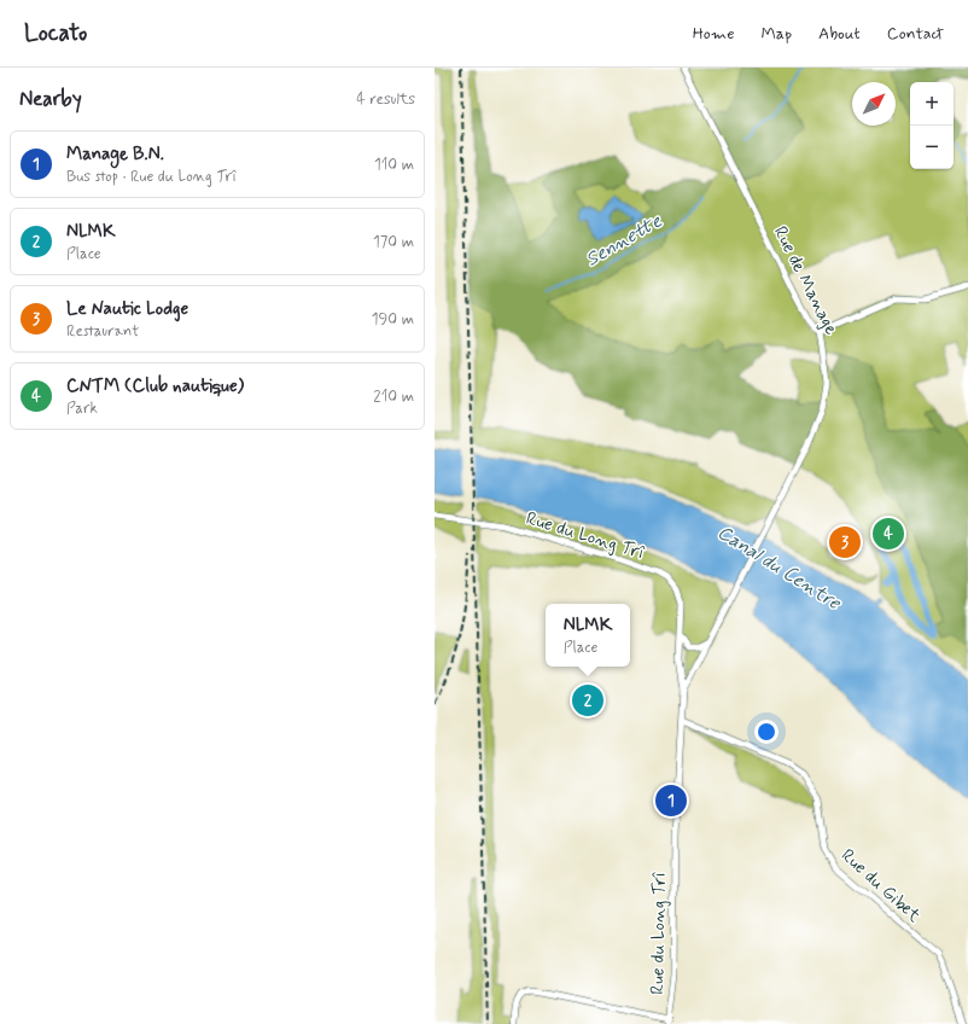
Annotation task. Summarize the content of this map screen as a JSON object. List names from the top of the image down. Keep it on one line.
{"streets":{"street":["Rue de Manage","Rue du Long Trî","Rue du Gibet"]},"crossings":[["Rue du Long Trî","Rue du Gibet"]],"water":["Sennette","Canal du Centre"],"north":"top right","page":{"header":"Locato","nav":["Home","Map","About","Contact"],"heading":["Nearby","4 results"],"map_buttons":["+","−"],"list":[{"mark":"1","name":"Manage B.N.","note":"Bus stop · Rue du Long Trî","value":"110 m"},{"mark":"2","name":"NLMK","note":"Place","value":"170 m"},{"mark":"3","name":"Le Nautic Lodge","note":"Restaurant","value":"190 m"},{"mark":"4","name":"CNTM (Club nautique)","note":"Park","value":"210 m"}],"pins":["4","3","2","1"],"popup":["NLMK","Place"]}}
